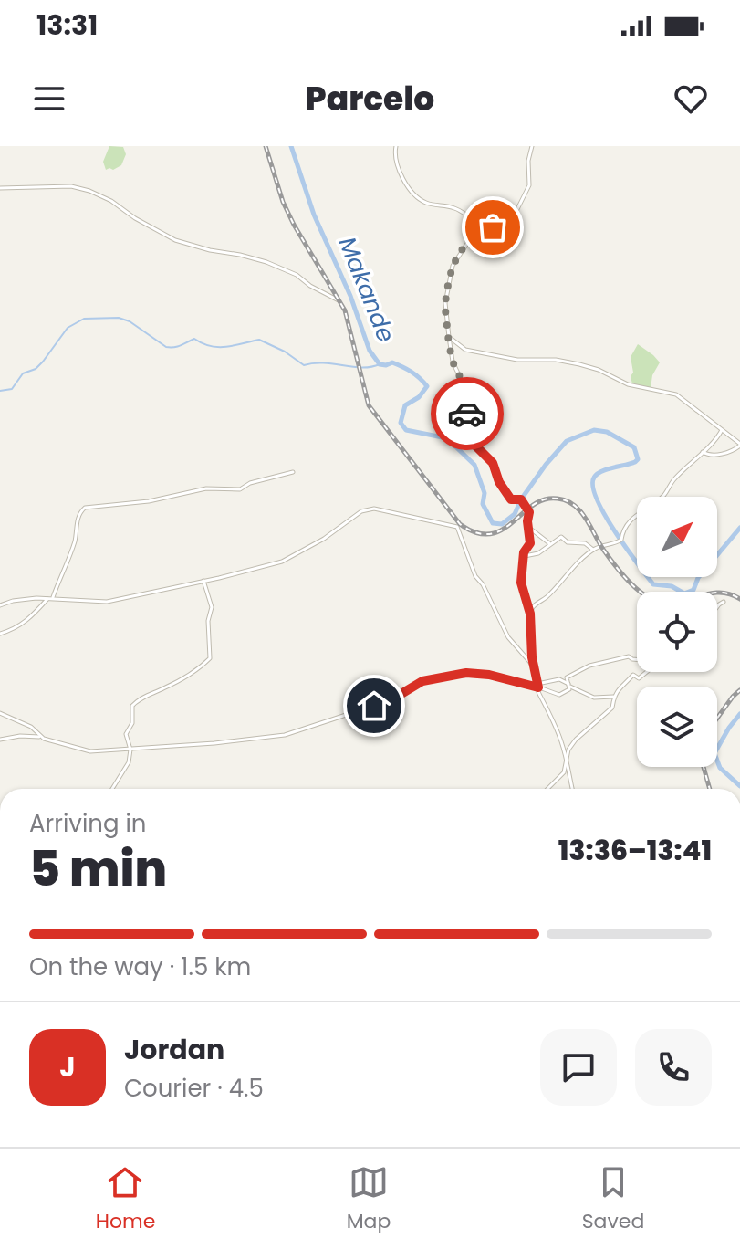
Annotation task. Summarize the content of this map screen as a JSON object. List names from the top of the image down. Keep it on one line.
{"water":["Makande"],"north":"top right","page":{"status":"13:31","header":"Parcelo","heading":["5 min","Arriving in","13:36–13:41"],"panel":["Jordan","Courier · 4.5"],"bar":"On the way · 1.5 km","round":"J","tabs":["Home","Map","Saved"]}}
